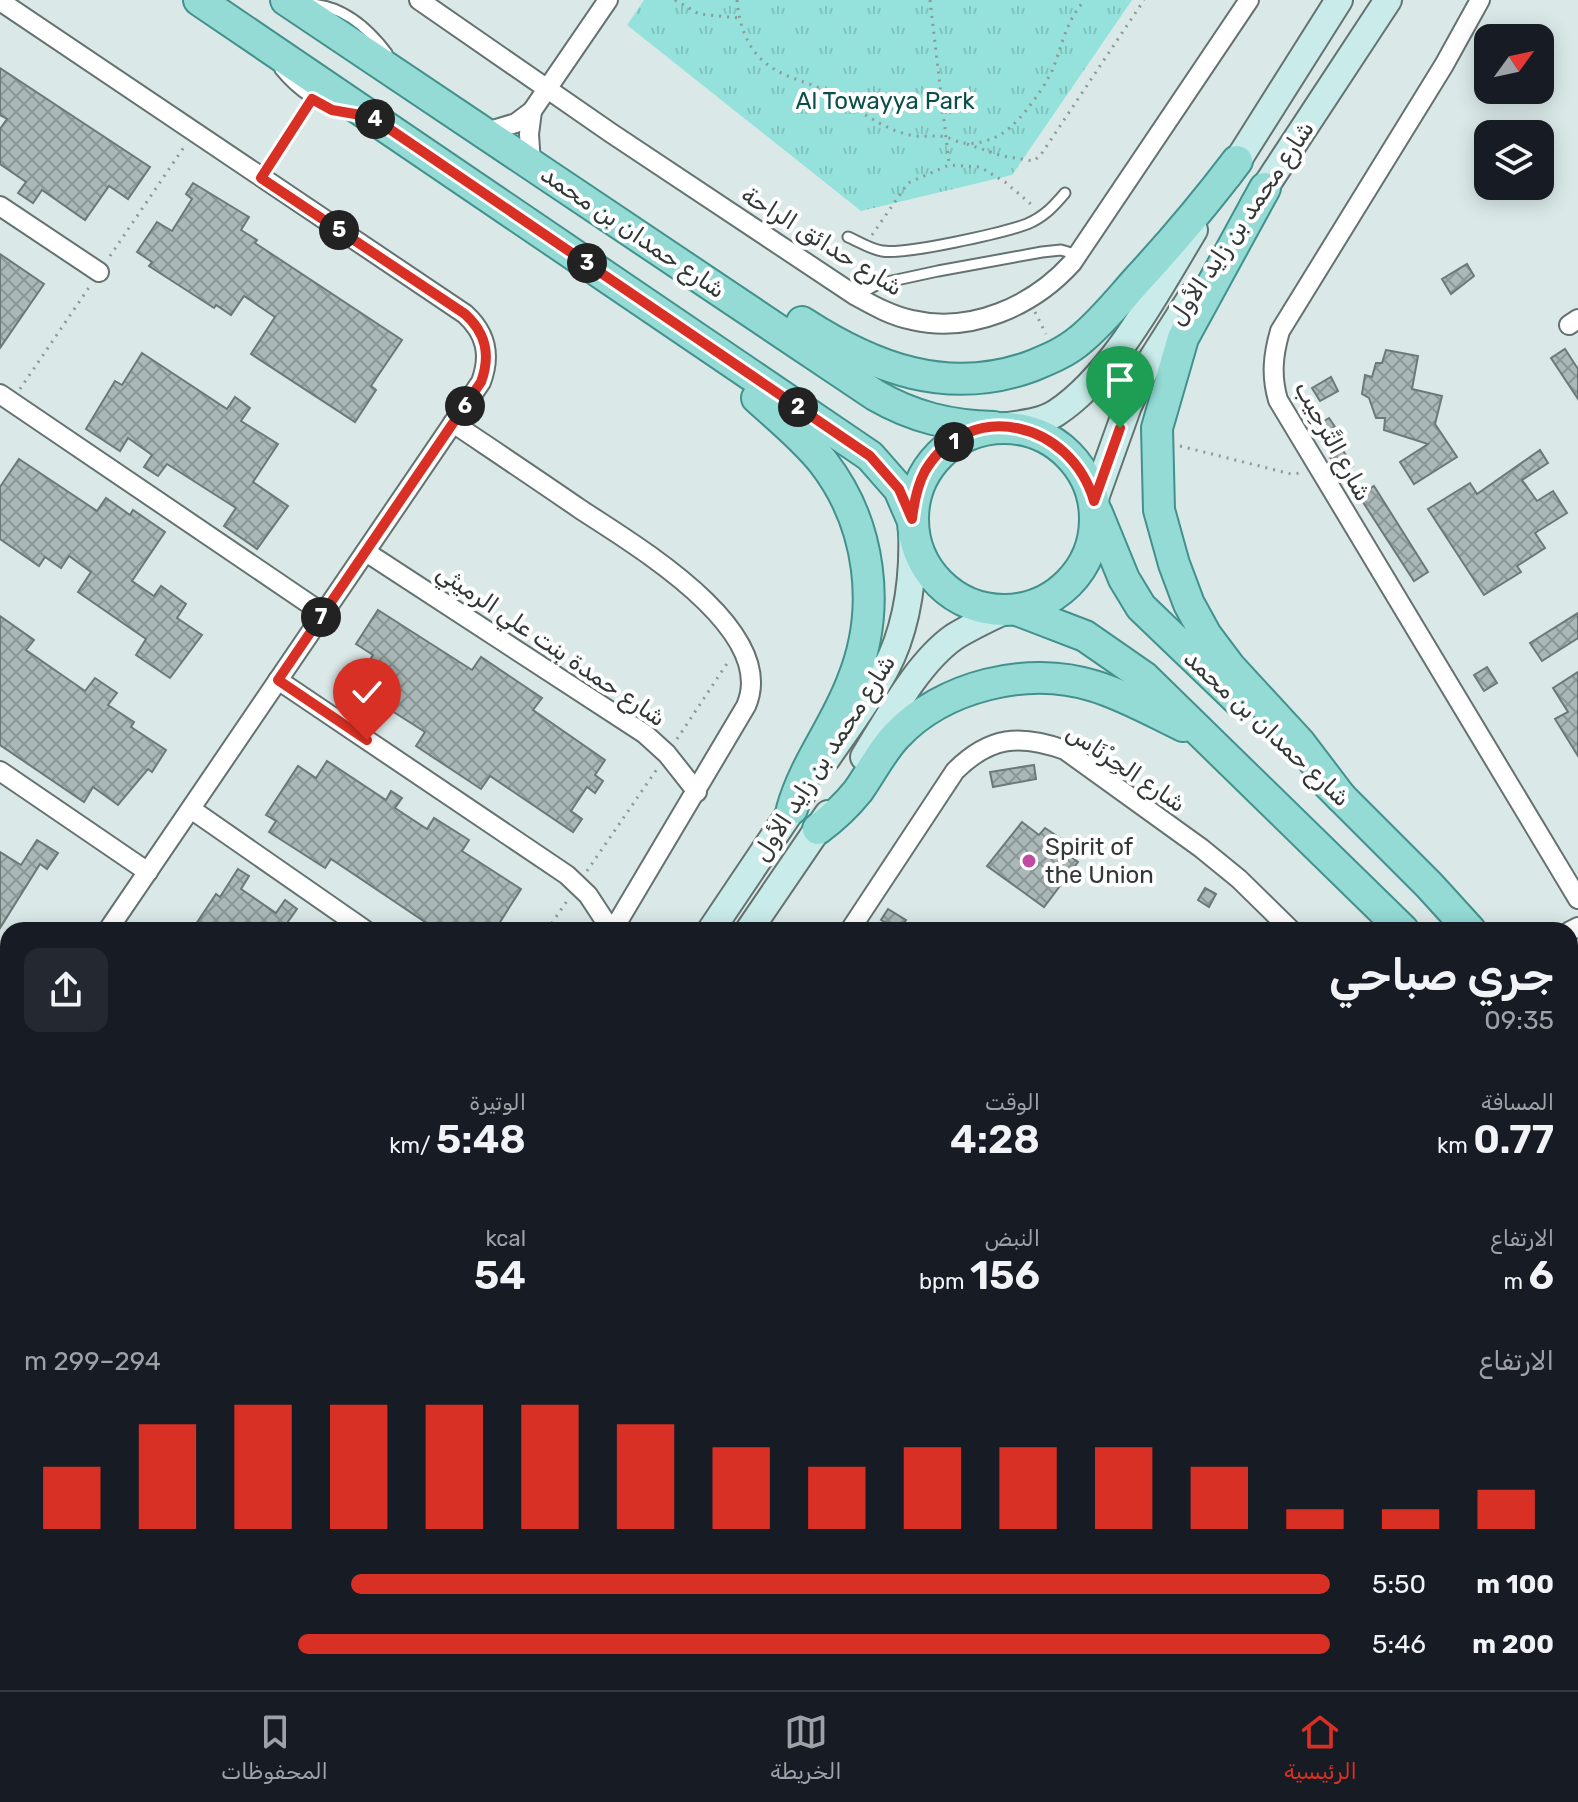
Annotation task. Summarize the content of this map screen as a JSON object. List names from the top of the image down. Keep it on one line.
{"streets":{"main road":["شارع محمد بن زايد الأول","شارع حمدان بن محمد"],"street":["شارع حدائق الراحة","شارع التَّرحِيب","شارع حمدة بنت علي الرميثي","شارع الجِرْنَاس"]},"crossings":[["شارع محمد بن زايد الأول","شارع حمدان بن محمد"]],"parks":["Al Towayya Park"],"places":["Spirit of the Union"],"north":"top right","page":{"pins":["4","5","3","6","2","1","7"],"heading":["جري صباحي","09:35"],"stats":[["المسافة","0.77 km"],["الوقت","4:28"],["الوتيرة","5:48 /km"],["الارتفاع","6 m"],["النبض","156 bpm"],["kcal","54"]],"chart":["الارتفاع","294–299 m"],"list":[{"name":"100 m","note":"5:50"},{"name":"200 m","note":"5:46"}],"tabs":["الرئيسية","الخريطة","المحفوظات"]}}
